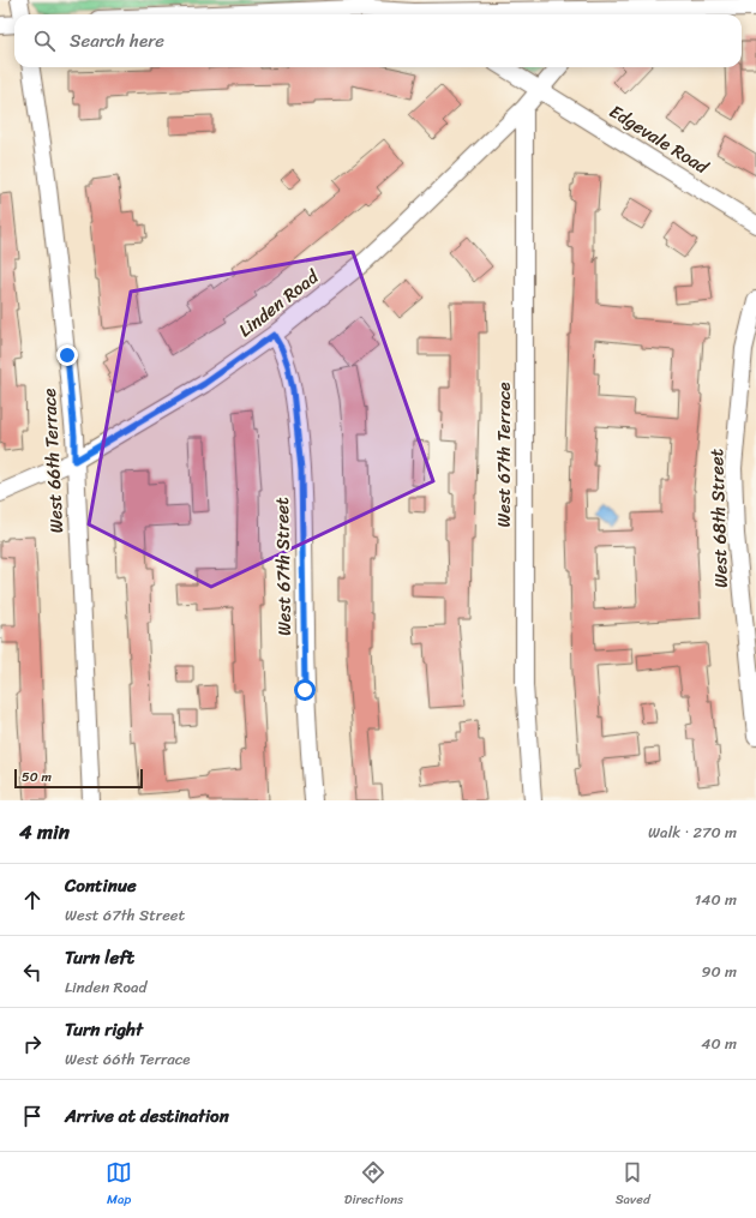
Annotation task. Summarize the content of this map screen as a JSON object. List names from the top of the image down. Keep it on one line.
{"streets":{"street":["Edgevale Road","Linden Road","West 67th Terrace","West 66th Terrace","West 68th Street","West 67th Street"]},"crossings":[["Edgevale Road","Linden Road"],["Linden Road","West 67th Terrace"],["Linden Road","West 66th Terrace"],["Linden Road","West 67th Street"]],"scale_bar":"50 m","page":{"search":"Search here","scale":"50 m","heading":["4 min","Walk · 270 m"],"list":[["Continue","West 67th Street","140 m"],["Turn left","Linden Road","90 m"],["Turn right","West 66th Terrace","40 m"],"Arrive at destination"],"nav":["Map","Directions","Saved"]}}
